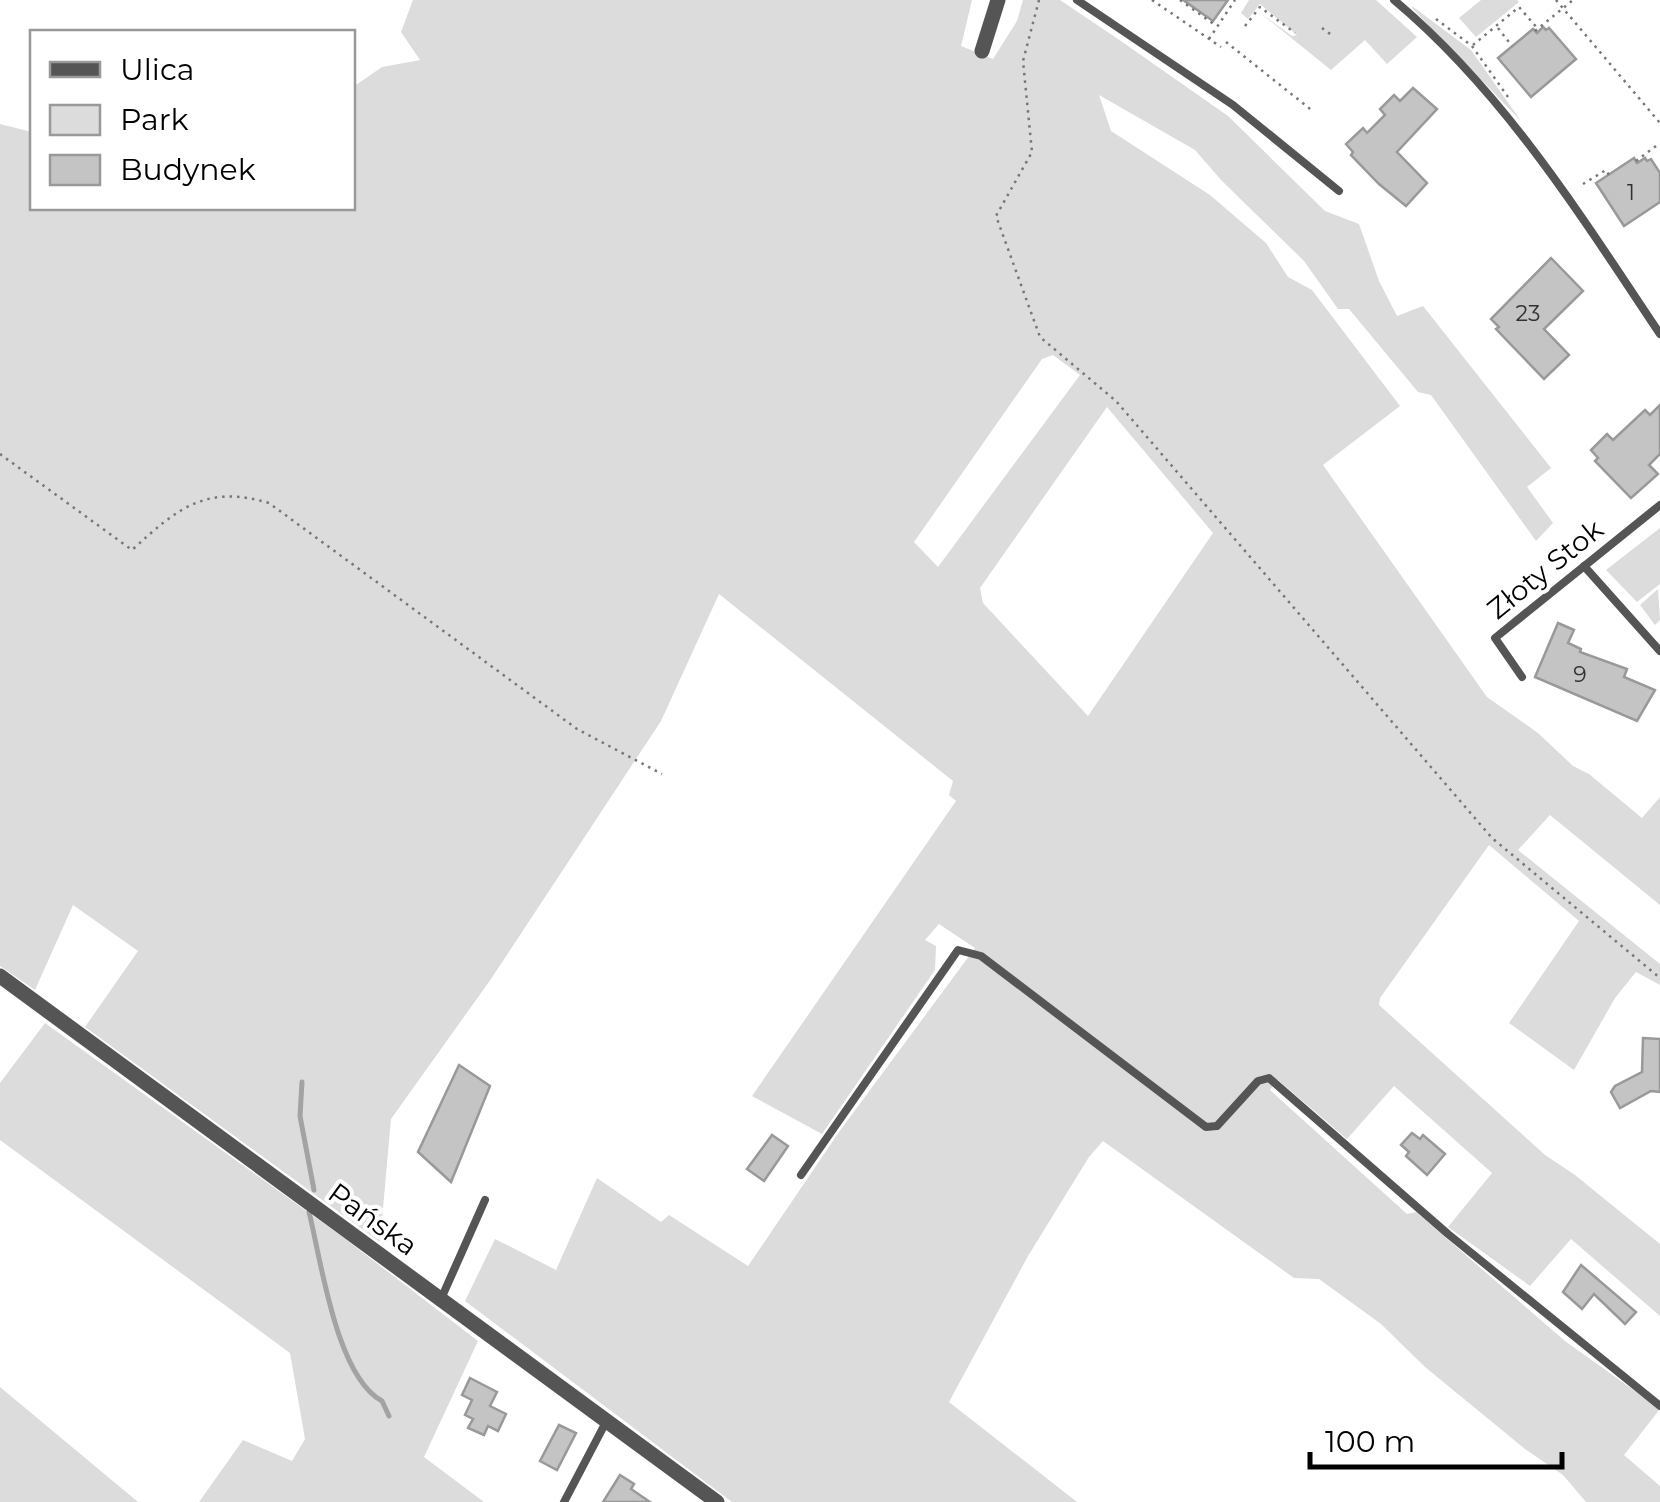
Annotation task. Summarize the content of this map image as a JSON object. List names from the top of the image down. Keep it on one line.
{"streets":{"street":["Pańska"],"lane":["Złoty Stok"]},"house_numbers":["1","23","9"],"legend":["Ulica","Park","Budynek"],"scale_bar":"100 m"}
